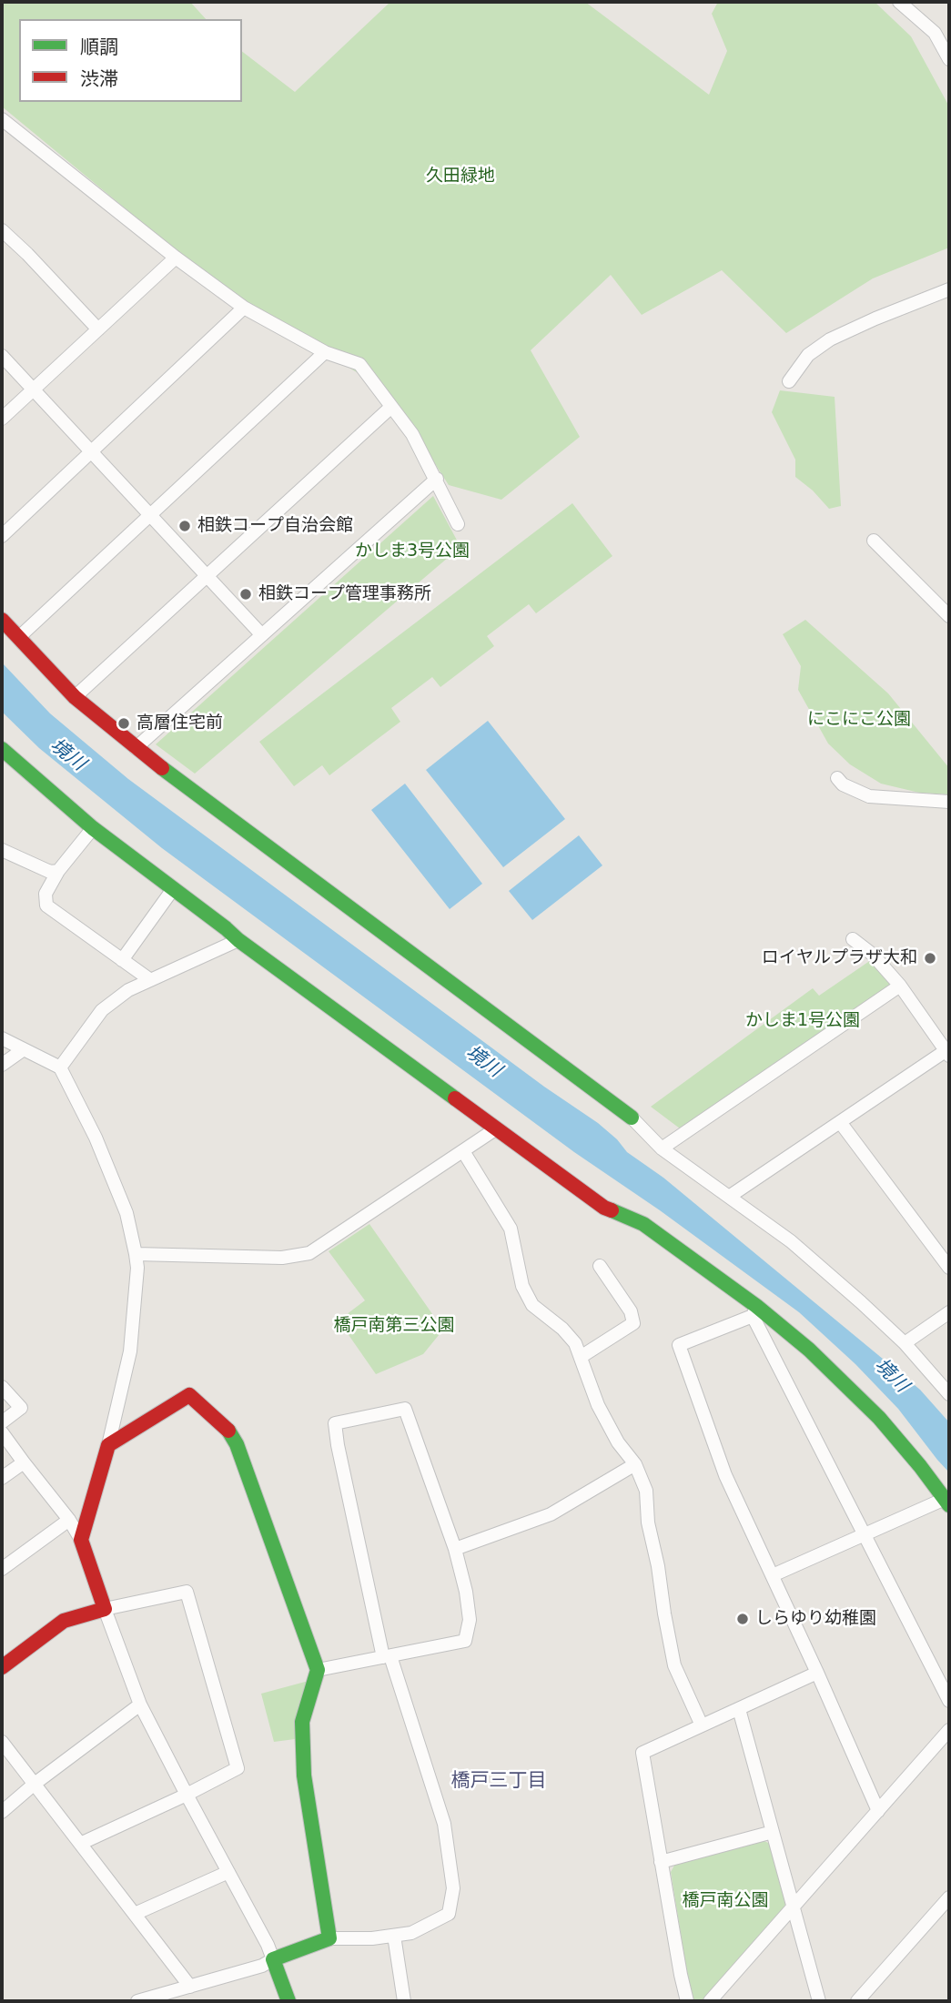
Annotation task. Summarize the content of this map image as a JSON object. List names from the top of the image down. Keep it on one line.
{"districts":["橋戸三丁目"],"water":["境川"],"parks":["久田緑地","かしま3号公園","にこにこ公園","かしま1号公園","橋戸南第三公園","橋戸南公園"],"places":["相鉄コープ自治会館","相鉄コープ管理事務所","高層住宅前","ロイヤルプラザ大和","しらゆり幼稚園"],"legend":["順調","渋滞"]}
